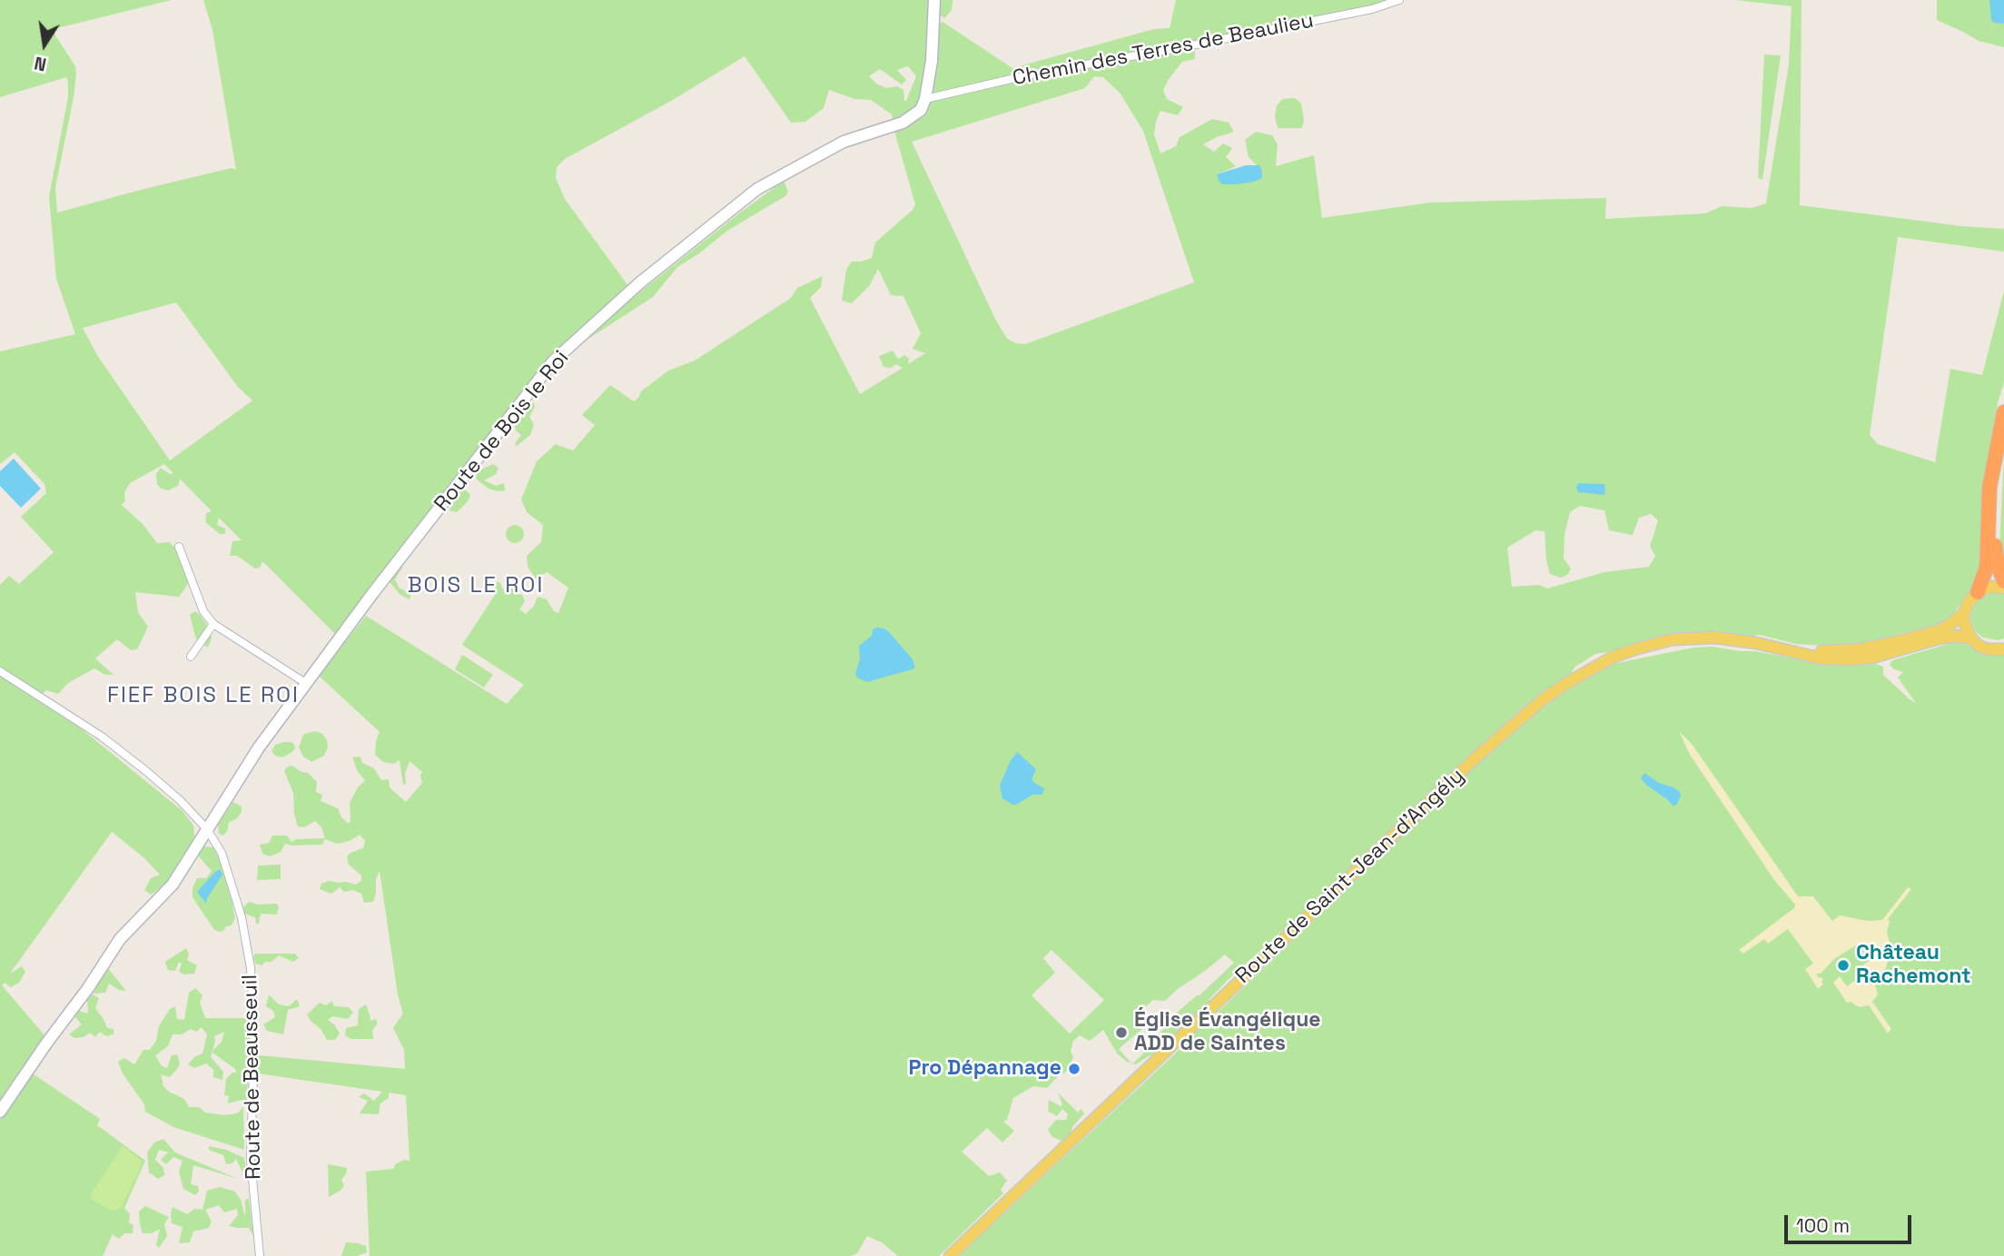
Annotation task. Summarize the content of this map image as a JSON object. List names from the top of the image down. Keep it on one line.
{"streets":{"main road":["Route de Saint-Jean-d'Angély"],"street":["Chemin des Terres de Beaulieu","Route de Bois le Roi","Route de Beausseuil"]},"crossings":[["Chemin des Terres de Beaulieu","Route de Bois le Roi"],["Route de Bois le Roi","Route de Beausseuil"]],"districts":["BOIS LE ROI","FIEF BOIS LE ROI"],"places":["Château Rachemont","Église Évangélique ADD de Saintes","Pro Dépannage"],"scale_bar":"100 m","north":"bottom"}
